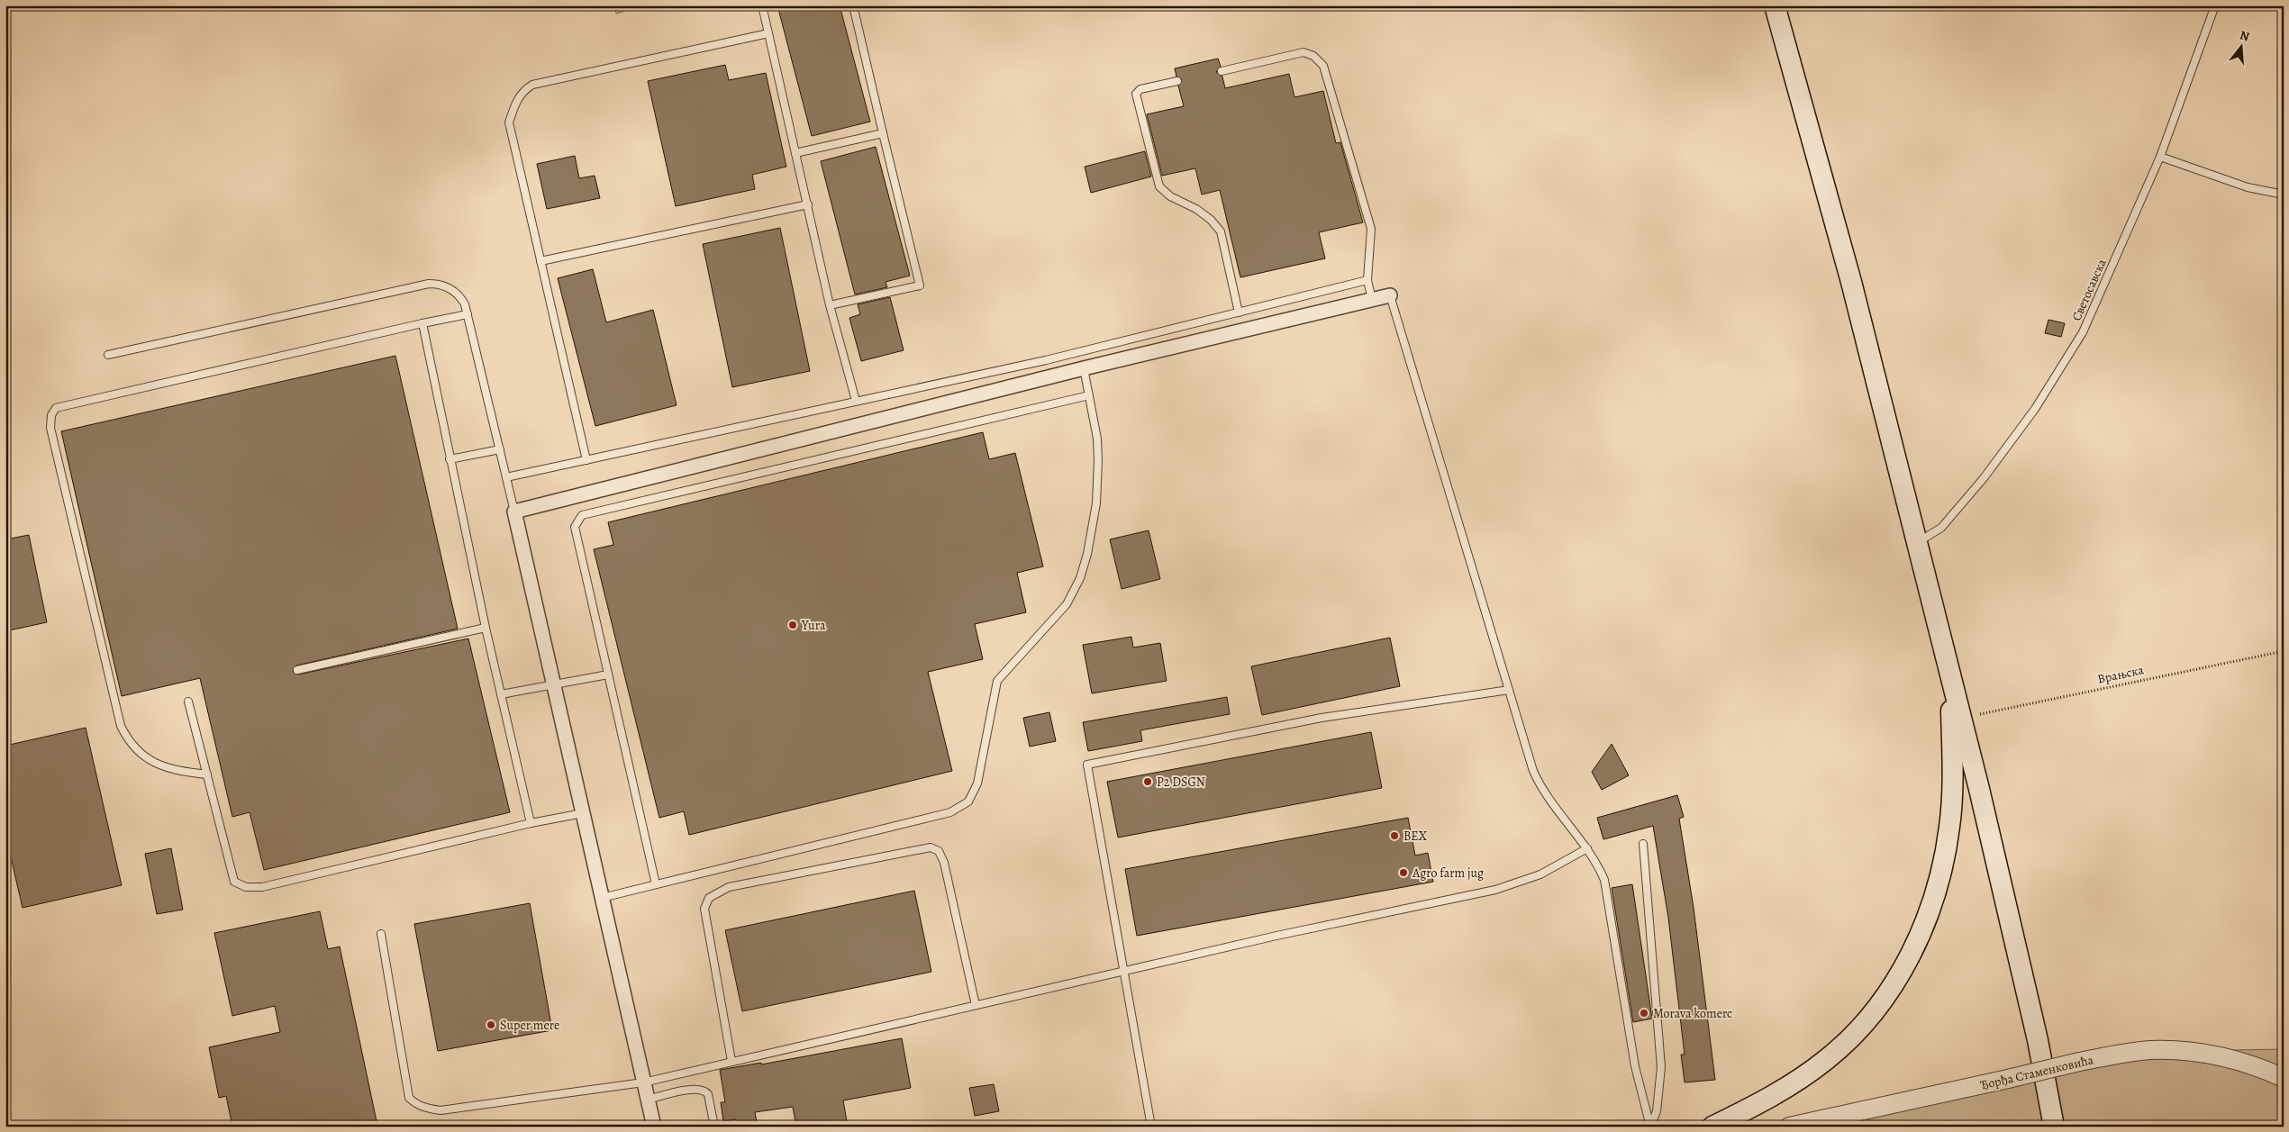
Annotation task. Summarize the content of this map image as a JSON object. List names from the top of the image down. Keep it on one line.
{"streets":{"street":["Ђорђа Стаменковића"],"lane":["Светосавска"],"path":["Врањска"]},"places":["Yura","P2 DSGN","BEX","Agro farm jug","Morava komerc","Super mere"],"north":"top"}
